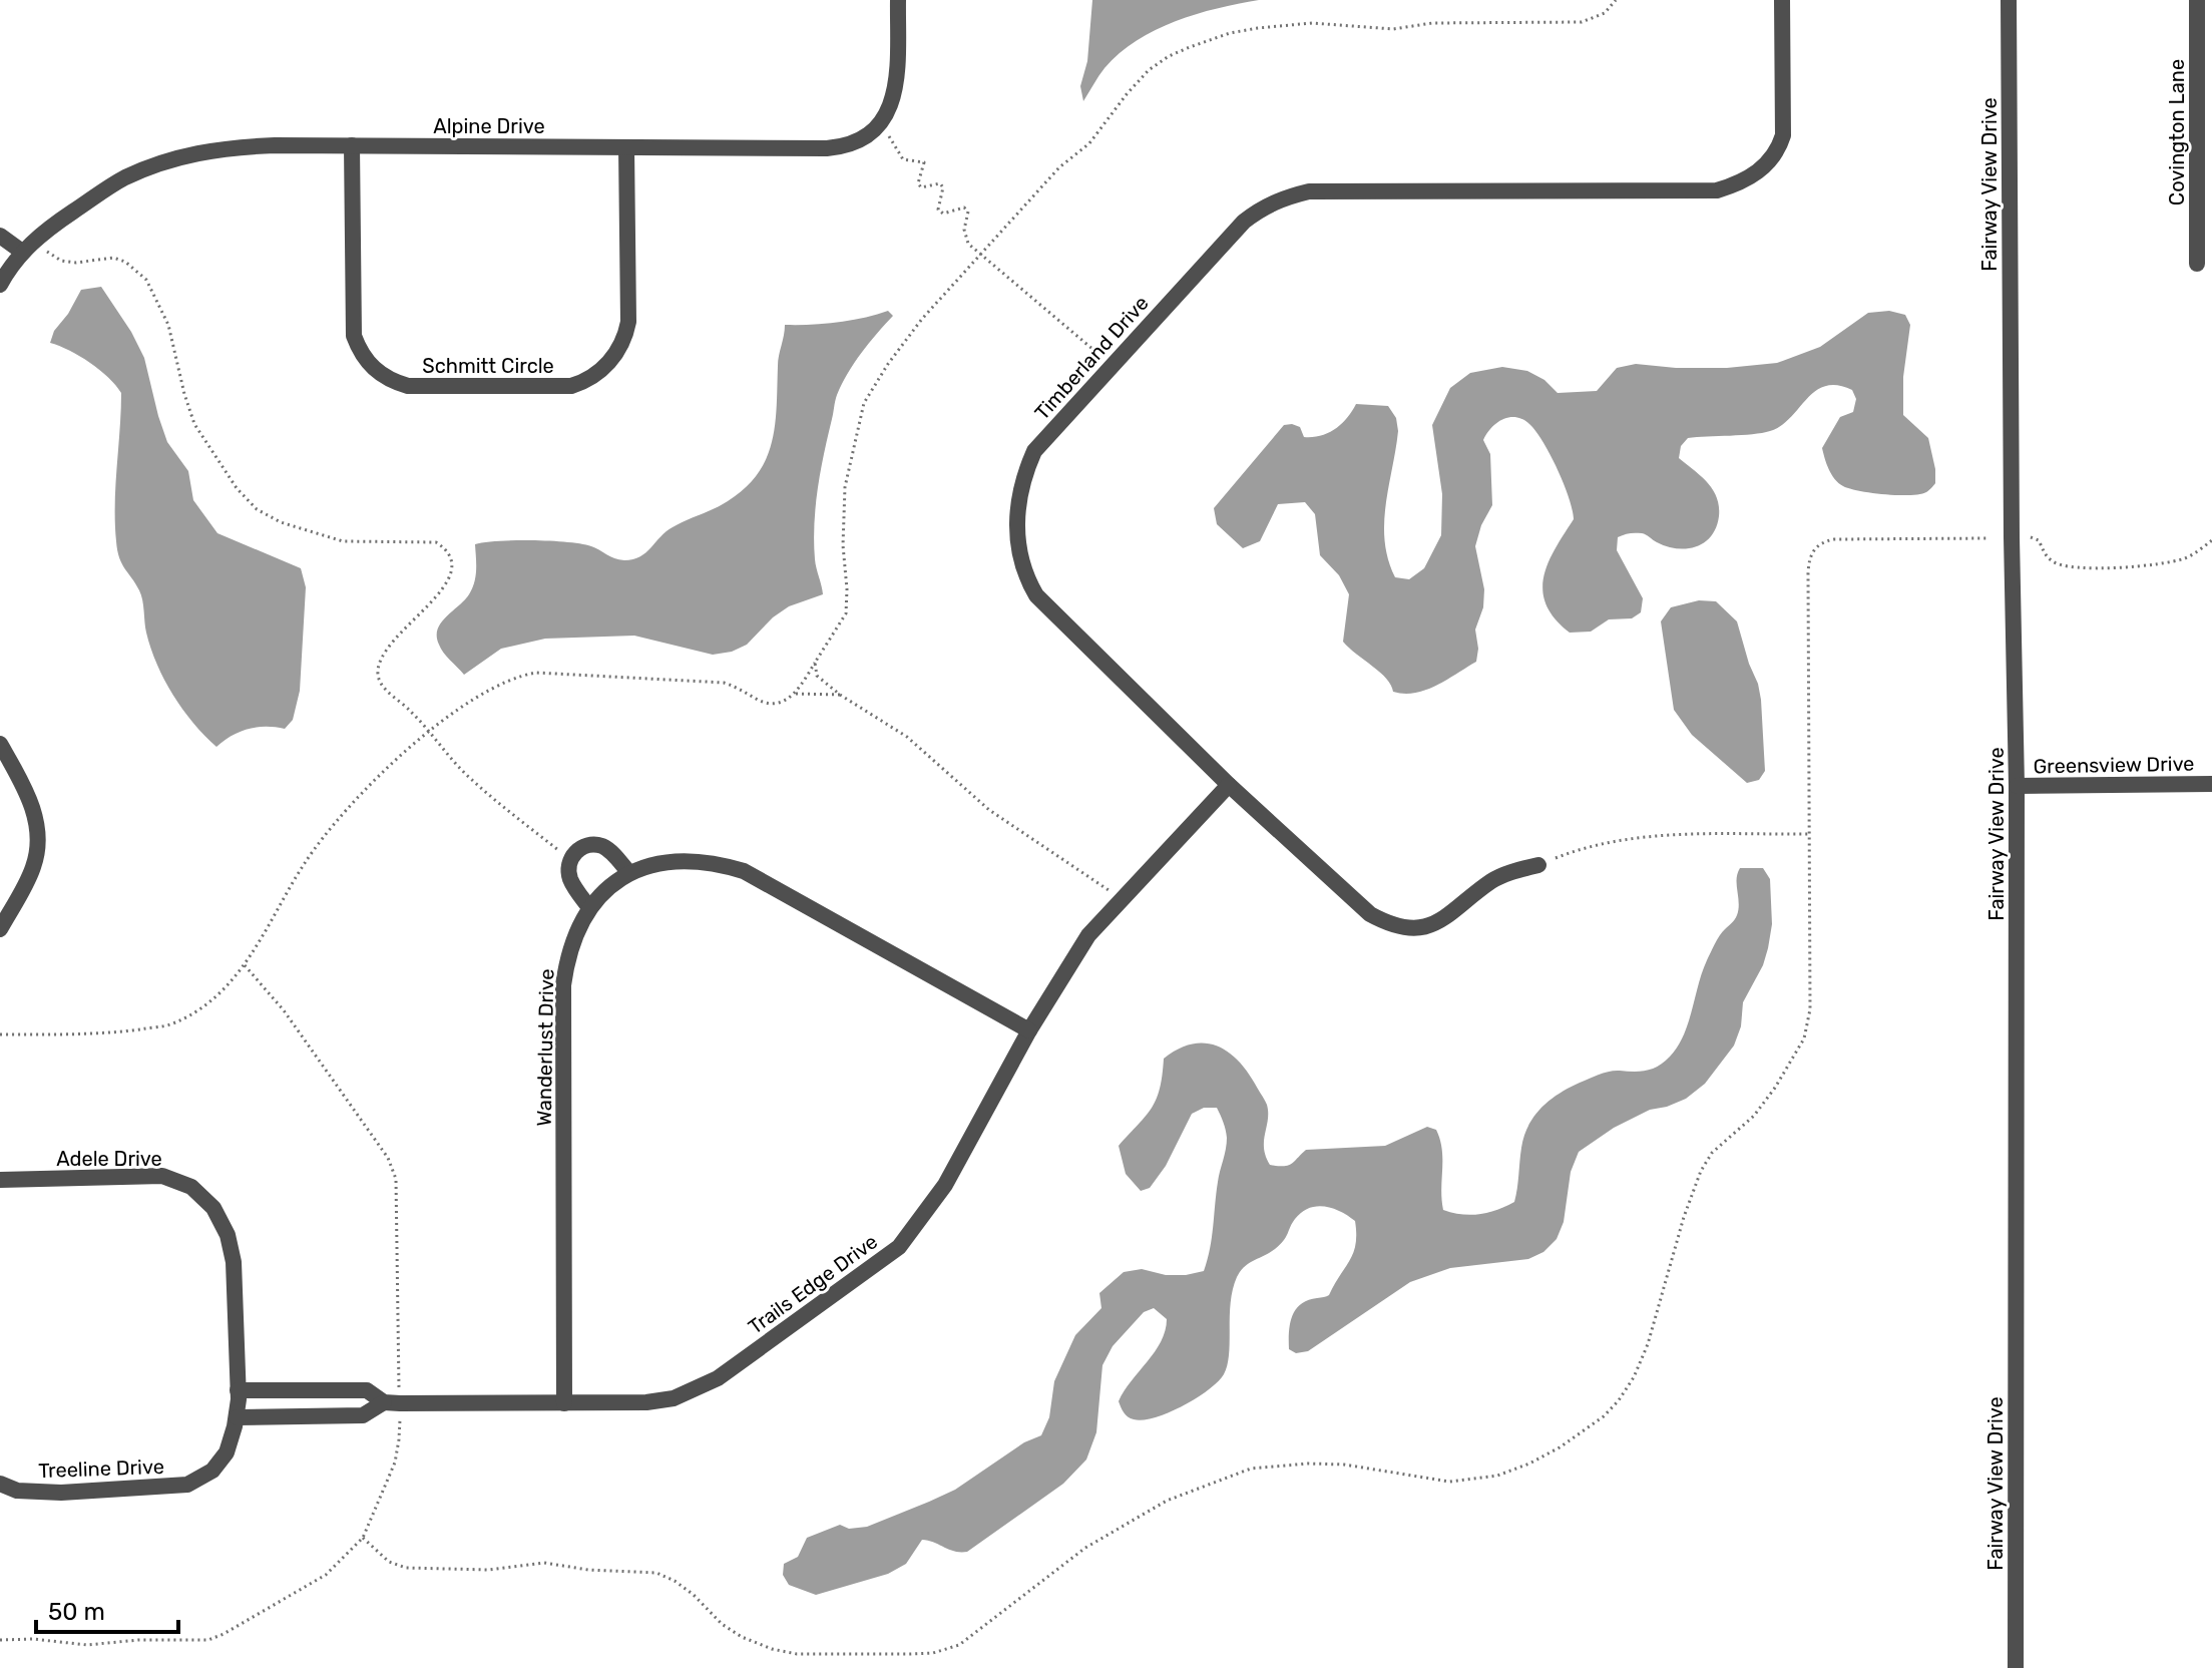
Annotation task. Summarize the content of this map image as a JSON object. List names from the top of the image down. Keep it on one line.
{"streets":{"street":["Alpine Drive","Covington Lane","Fairway View Drive","Timberland Drive","Schmitt Circle","Greensview Drive","Wanderlust Drive","Adele Drive","Trails Edge Drive","Treeline Drive"]},"crossings":[["Alpine Drive","Schmitt Circle"],["Fairway View Drive","Greensview Drive"],["Timberland Drive","Trails Edge Drive"],["Wanderlust Drive","Trails Edge Drive"],["Adele Drive","Trails Edge Drive"],["Adele Drive","Treeline Drive"],["Trails Edge Drive","Treeline Drive"]],"scale_bar":"50 m"}
